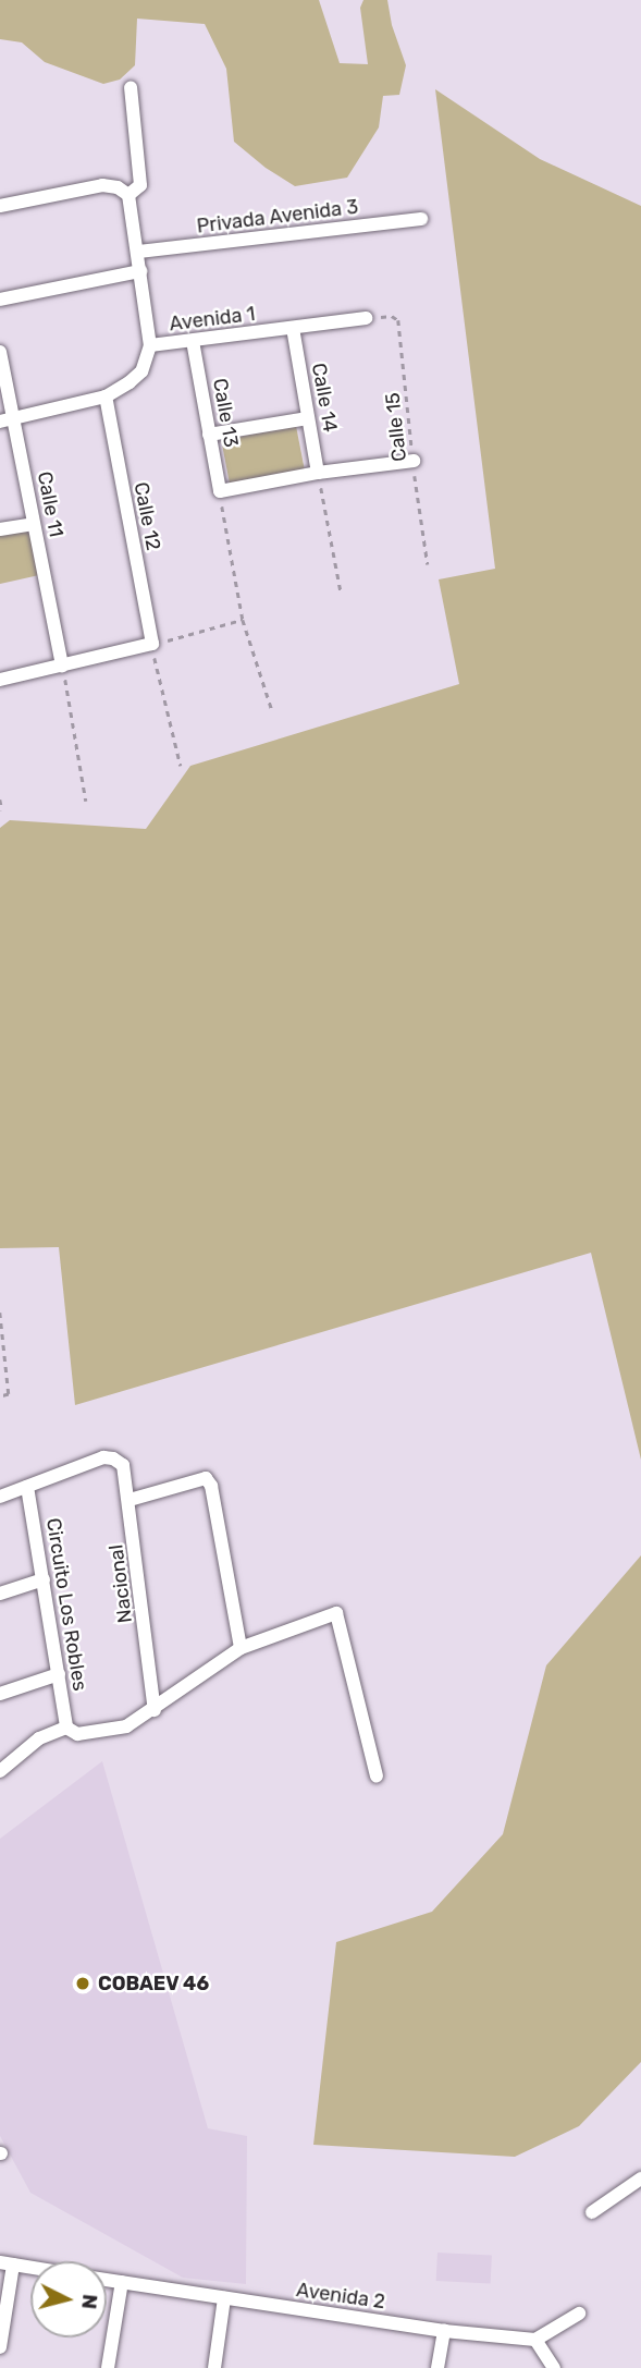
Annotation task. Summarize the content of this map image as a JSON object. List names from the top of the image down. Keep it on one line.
{"streets":{"street":["Privada Avenida 3","Avenida 1","Calle 14","Calle 13","Calle 11","Calle 12","Nacional","Circuito Los Robles","Avenida 2"],"path":["Calle 15"]},"crossings":[["Avenida 1","Calle 14"],["Avenida 1","Calle 13"],["Avenida 1","Calle 15"],["Avenida 1","Calle 11"],["Avenida 1","Calle 12"],["Nacional","Circuito Los Robles"]],"places":["COBAEV 46"],"north":"right"}
